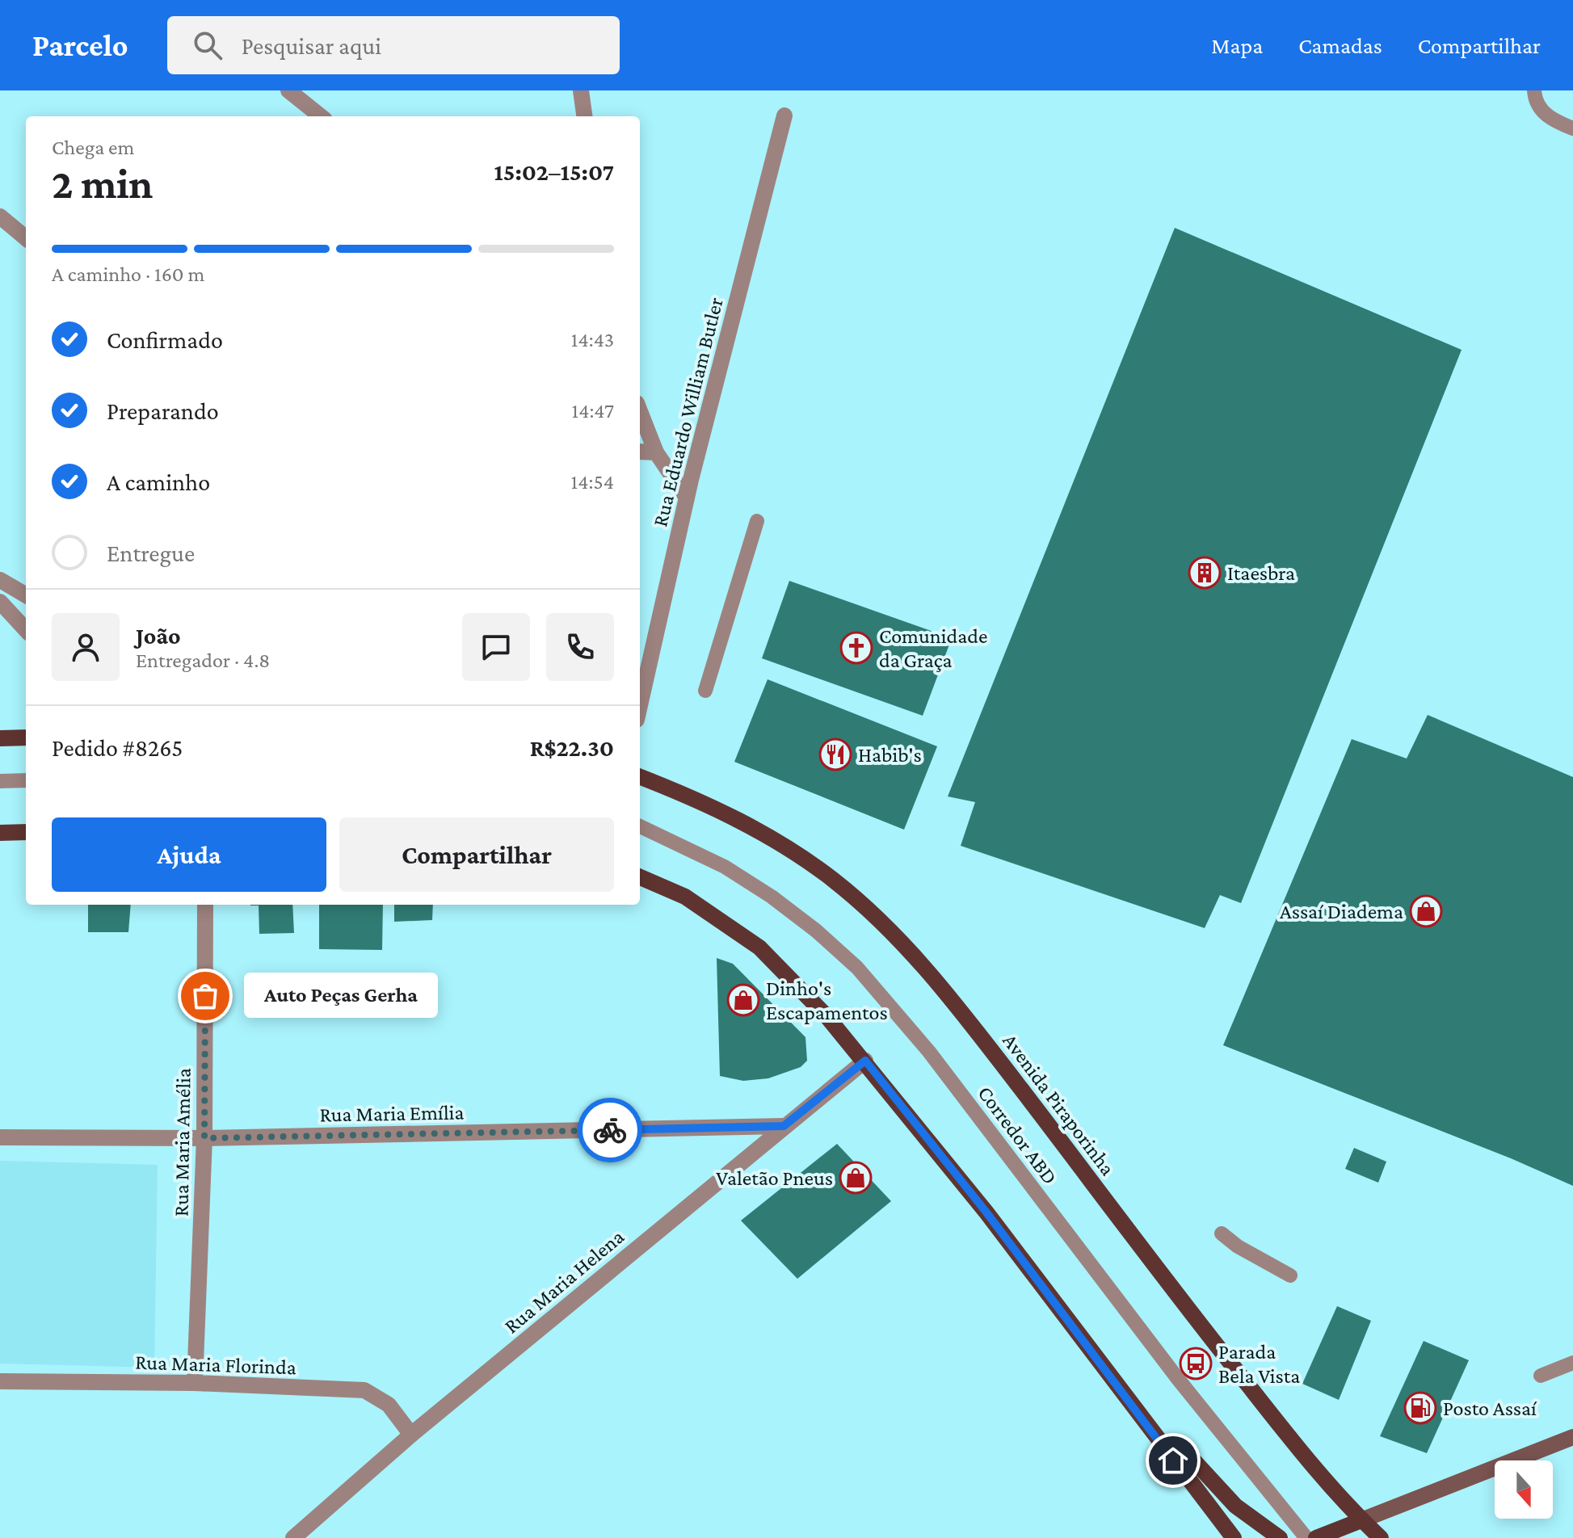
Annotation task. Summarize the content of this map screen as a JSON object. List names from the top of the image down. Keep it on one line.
{"streets":{"main road":["Avenida Piraporinha"],"street":["Rua Eduardo William Butler","Rua Maria Emília","Rua Maria Amélia","Rua Maria Helena","Rua Maria Florinda"],"lane":["Corredor ABD"]},"crossings":[["Rua Maria Emília","Rua Maria Amélia"],["Rua Maria Emília","Rua Maria Helena"],["Rua Maria Amélia","Rua Maria Florinda"],["Rua Maria Helena","Rua Maria Florinda"]],"places":{"building":["Itaesbra"],"church":["Comunidade da Graça"],"restaurant":["Habib's"],"shop":["Assaí Diadema","Dinho's Escapamentos","Valetão Pneus"],"other":["Auto Peças Gerha"],"bus stop":["Parada Bela Vista"],"fuel station":["Posto Assaí"]},"north":"bottom","page":{"header":"Parcelo","search":"Pesquisar aqui","nav":["Mapa","Camadas","Compartilhar"],"heading":["2 min","Chega em","15:02–15:07"],"panel":["João","Entregador · 4.8","Pedido #8265","R$22.30"],"bar":"A caminho · 160 m","list":[["Confirmado","14:43"],["Preparando","14:47"],["A caminho","14:54"],"Entregue"],"buttons":["Ajuda","Compartilhar"],"bubble":"Auto Peças Gerha"}}
